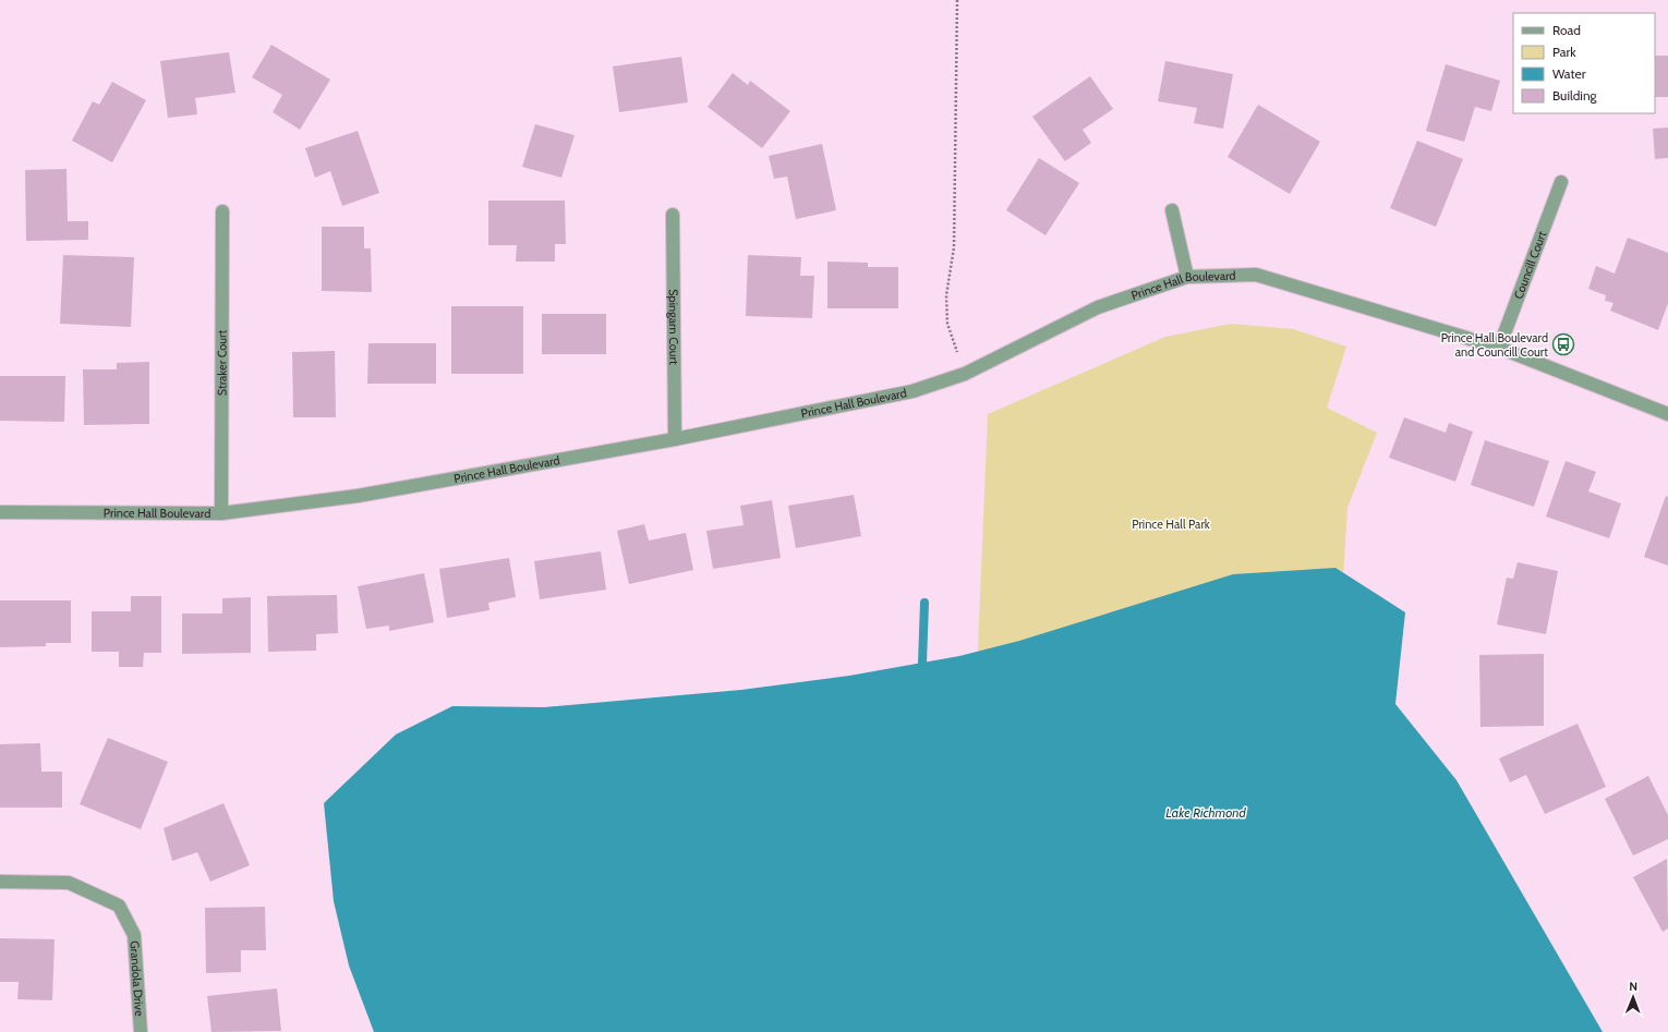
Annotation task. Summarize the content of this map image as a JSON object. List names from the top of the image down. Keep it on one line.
{"streets":{"street":["Councill Court","Prince Hall Boulevard","Spingarn Court","Straker Court","Grandola Drive"]},"crossings":[["Councill Court","Prince Hall Boulevard"],["Prince Hall Boulevard","Spingarn Court"],["Prince Hall Boulevard","Straker Court"]],"water":["Lake Richmond"],"parks":["Prince Hall Park"],"places":{"bus stop":["Prince Hall Boulevard and Councill Court"]},"legend":["Road","Park","Water","Building"],"north":"top"}
